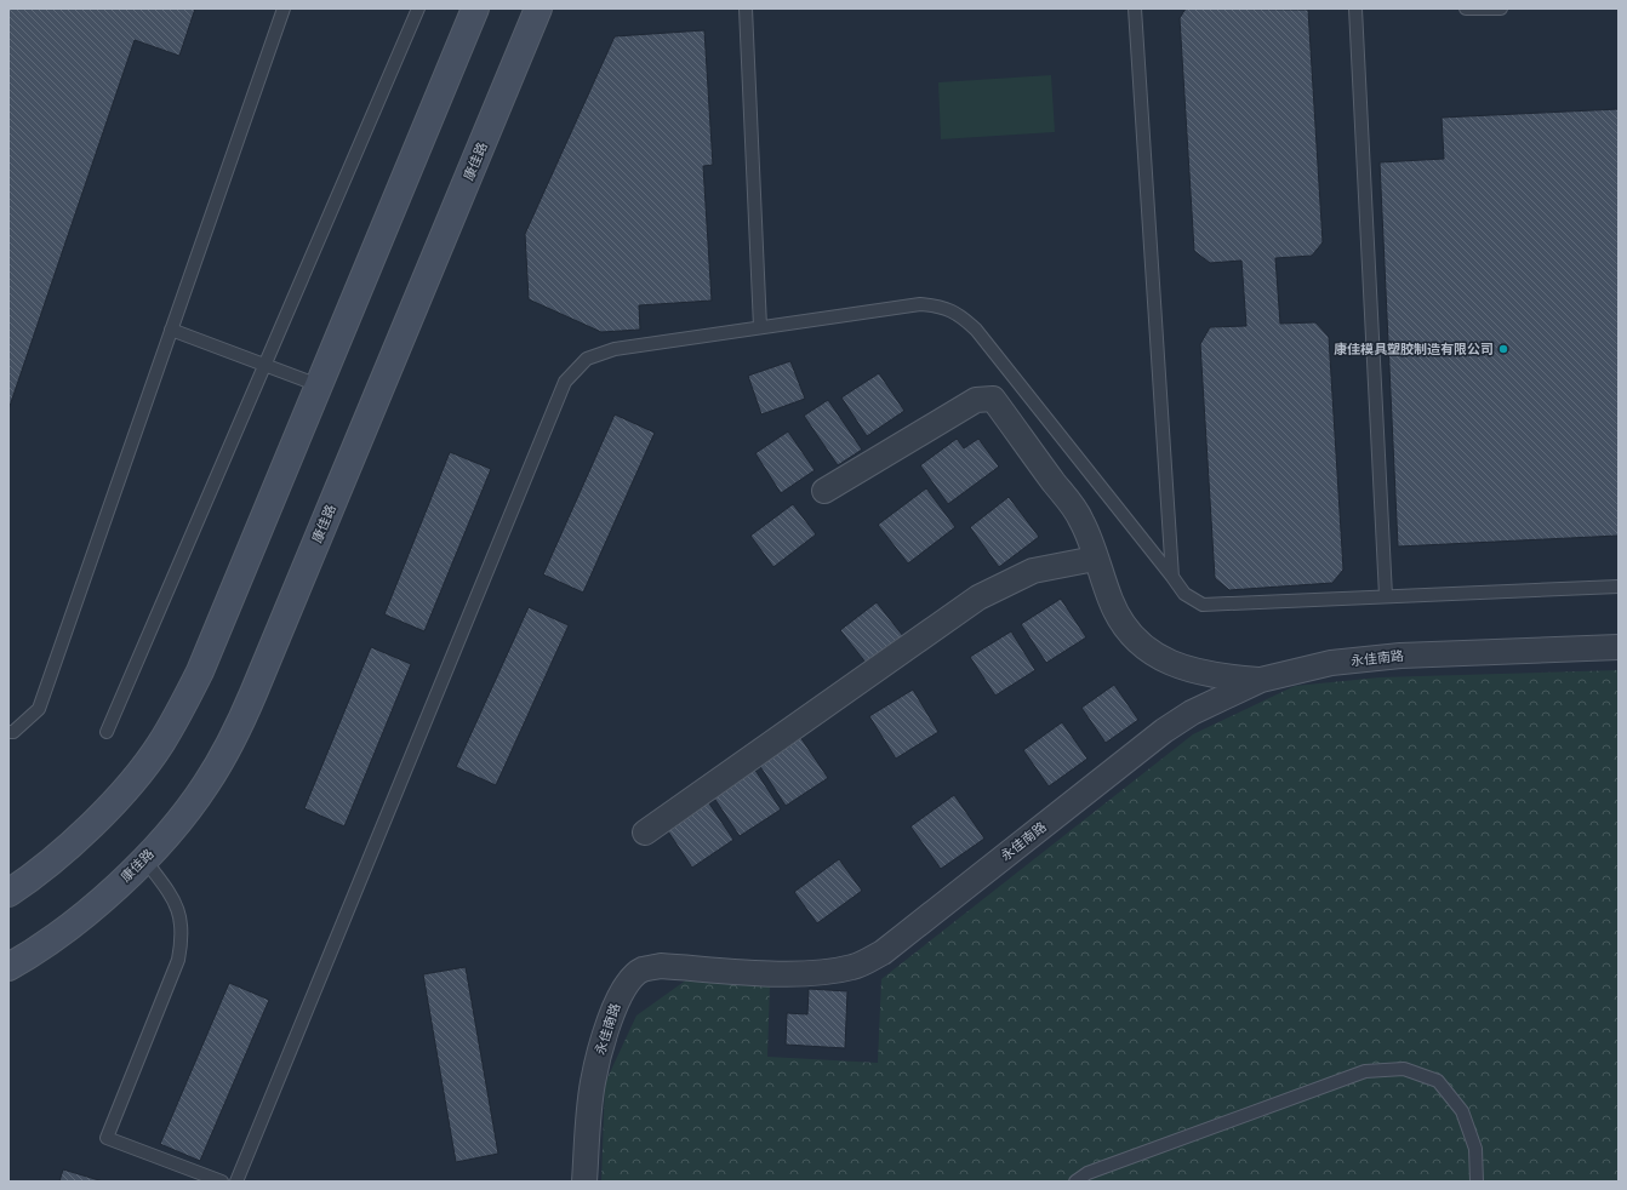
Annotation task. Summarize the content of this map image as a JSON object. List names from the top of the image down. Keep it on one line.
{"streets":{"street":["康佳路","永佳南路"]},"places":["康佳模具塑胶制造有限公司"]}
